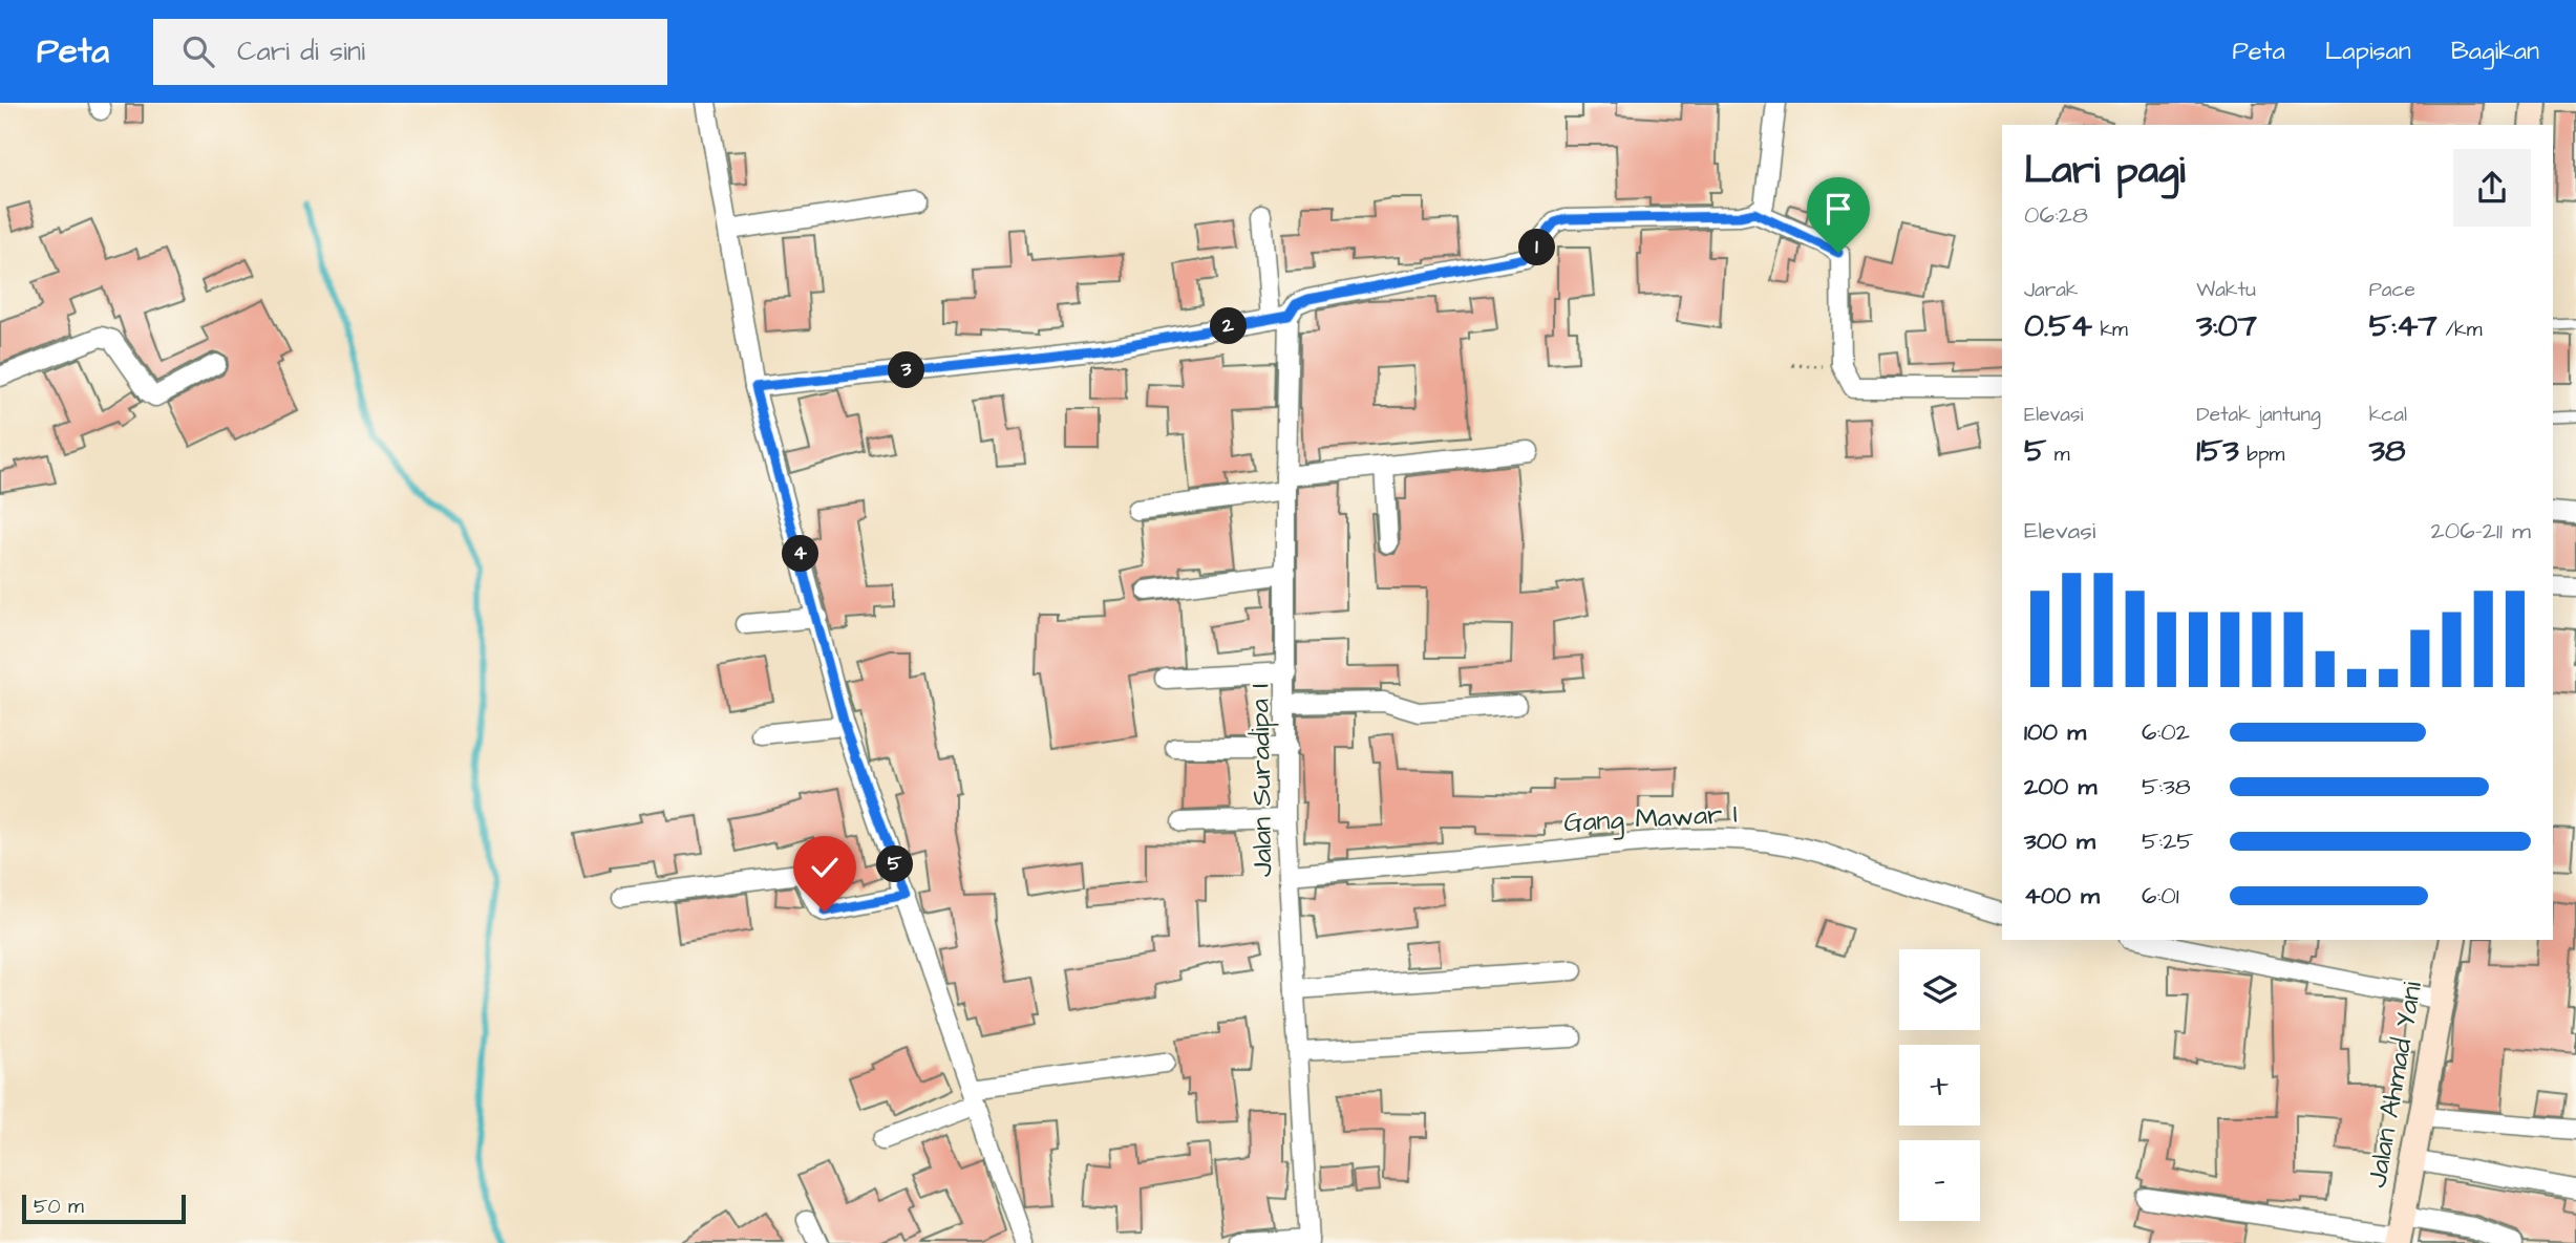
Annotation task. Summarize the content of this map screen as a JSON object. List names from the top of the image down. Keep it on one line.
{"streets":{"main road":["Jalan Ahmad Yani"],"street":["Jalan Suradipa I","Gang Mawar I"]},"crossings":[["Jalan Suradipa I","Gang Mawar I"]],"scale_bar":"50 m","page":{"header":"Peta","search":"Cari di sini","nav":["Peta","Lapisan","Bagikan"],"heading":["Lari pagi","06:28"],"pins":["1","2","3","4","5"],"stats":[["Jarak","0.54 km"],["Waktu","3:07"],["Pace","5:47 /km"],["Elevasi","5 m"],["Detak jantung","153 bpm"],["kcal","38"]],"chart":["Elevasi","206–211 m"],"list":[{"name":"100 m","note":"6:02"},{"name":"200 m","note":"5:38"},{"name":"300 m","note":"5:25"},{"name":"400 m","note":"6:01"}],"map_buttons":["+","−"],"scale":"50 m"}}
